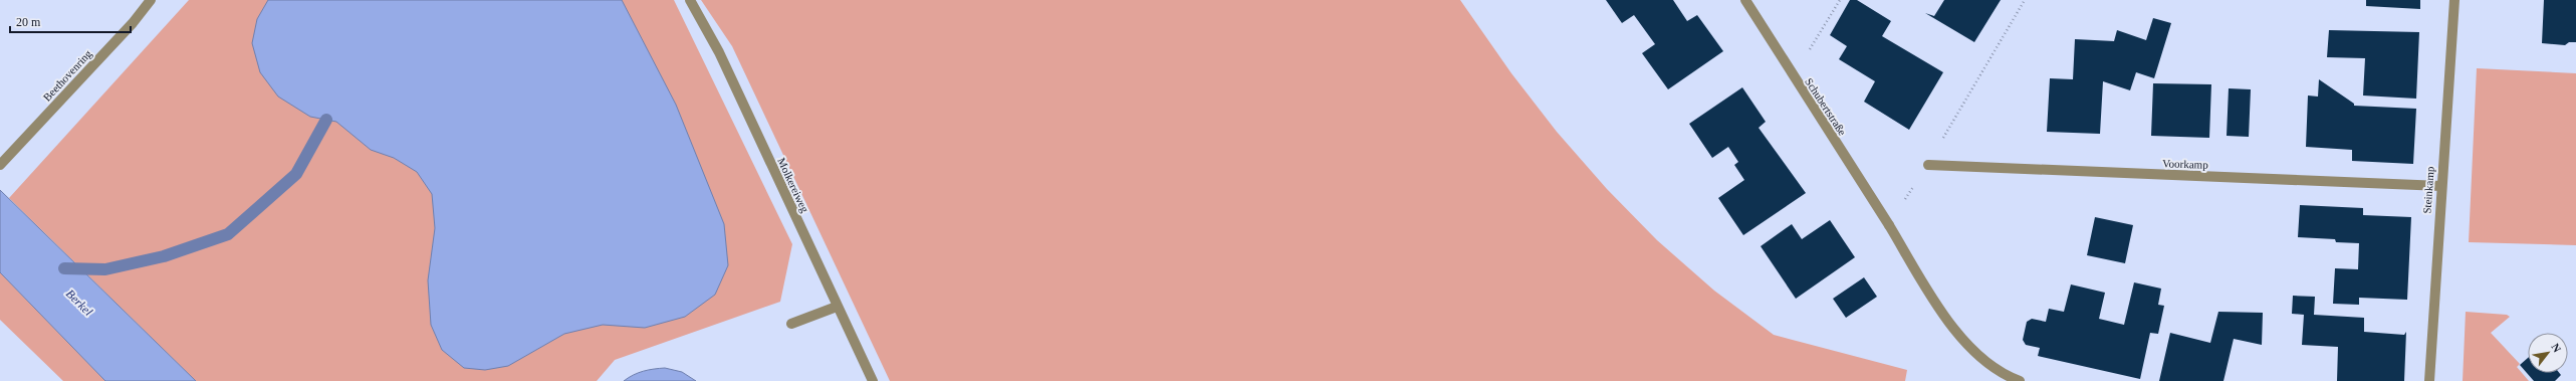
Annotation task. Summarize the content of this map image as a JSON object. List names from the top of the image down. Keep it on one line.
{"streets":{"street":["Beethovenring","Schubertstraße","Voorkamp","Molkereiweg","Steinkamp"]},"crossings":[["Voorkamp","Steinkamp"]],"water":["Berkel"],"scale_bar":"20 m","north":"top right"}
